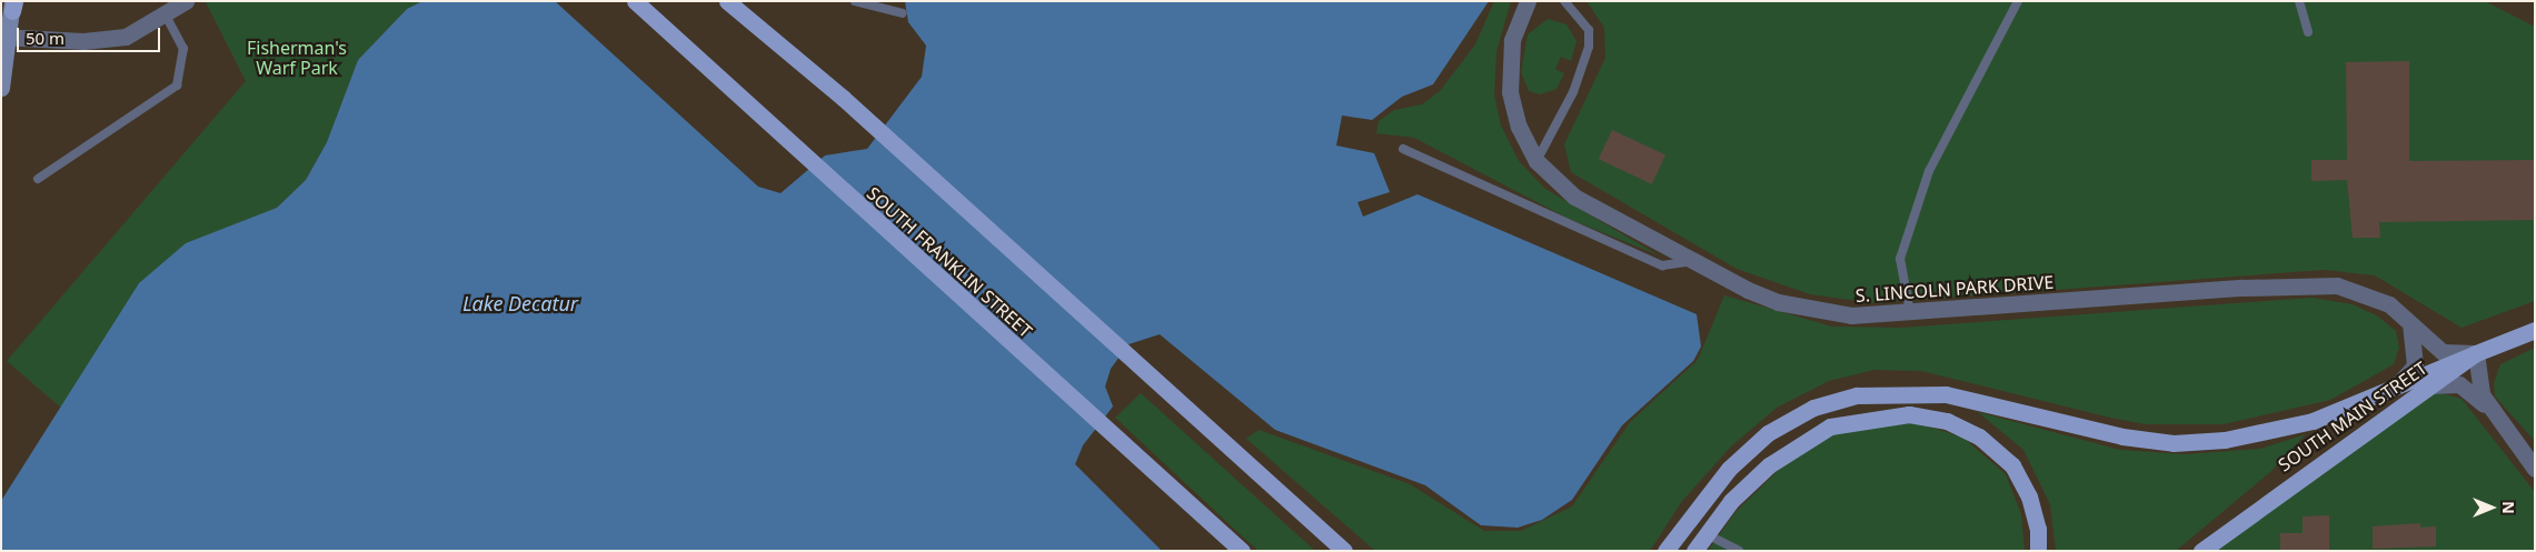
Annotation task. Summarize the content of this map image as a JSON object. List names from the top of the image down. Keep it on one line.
{"streets":{"main road":["SOUTH FRANKLIN STREET","SOUTH MAIN STREET"],"street":["S. LINCOLN PARK DRIVE"]},"crossings":[["S. LINCOLN PARK DRIVE","SOUTH MAIN STREET"]],"water":["Lake Decatur"],"parks":["Fisherman's Warf Park"],"scale_bar":"50 m","north":"right"}
